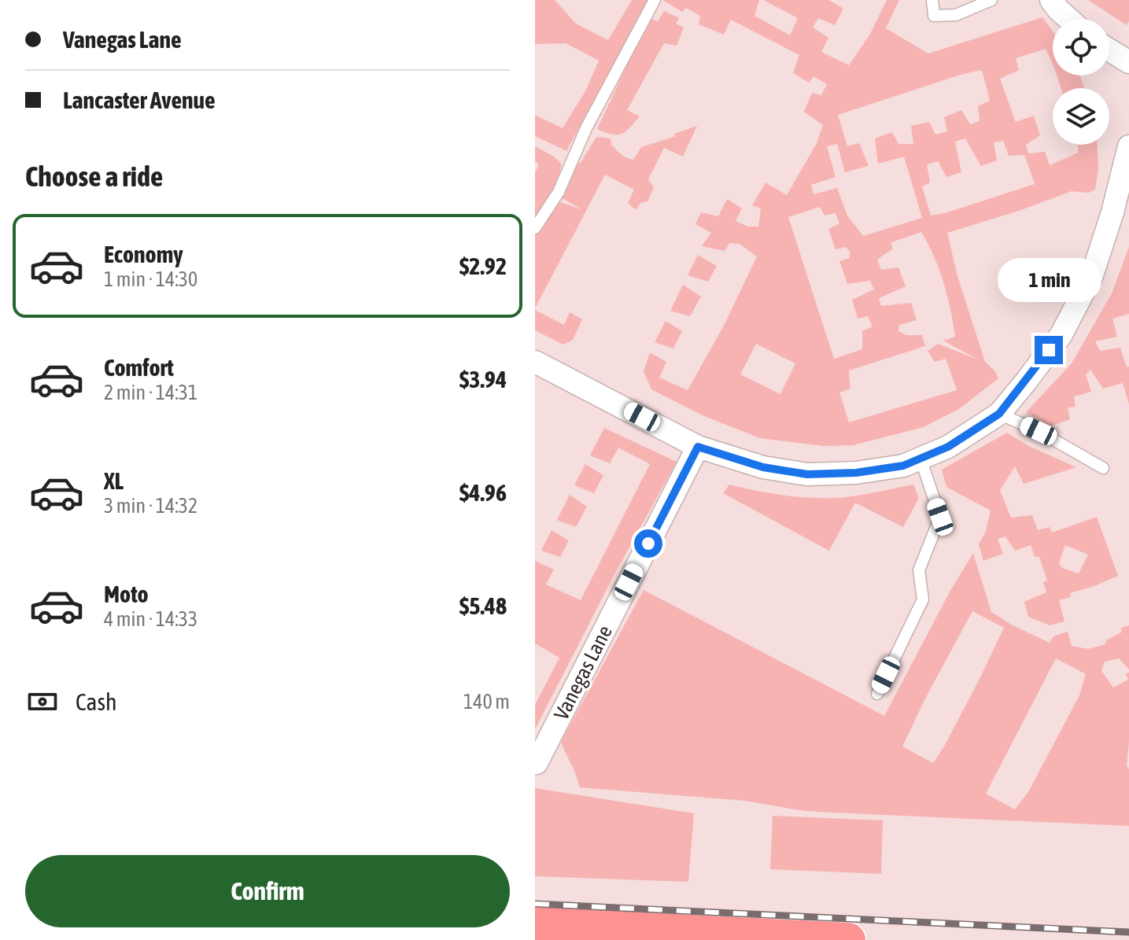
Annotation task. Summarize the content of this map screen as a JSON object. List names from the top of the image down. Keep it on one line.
{"streets":{"street":["Vanegas Lane"]},"page":{"banner":["Vanegas Lane","Lancaster Avenue"],"heading":"Choose a ride","list":[{"name":"Economy","note":"1 min · 14:30","value":"$2.92"},{"name":"Comfort","note":"2 min · 14:31","value":"$3.94"},{"name":"XL","note":"3 min · 14:32","value":"$4.96"},{"name":"Moto","note":"4 min · 14:33","value":"$5.48"}],"bubble":"1 min","pay":["Cash","140 m"],"buttons":"Confirm"}}
